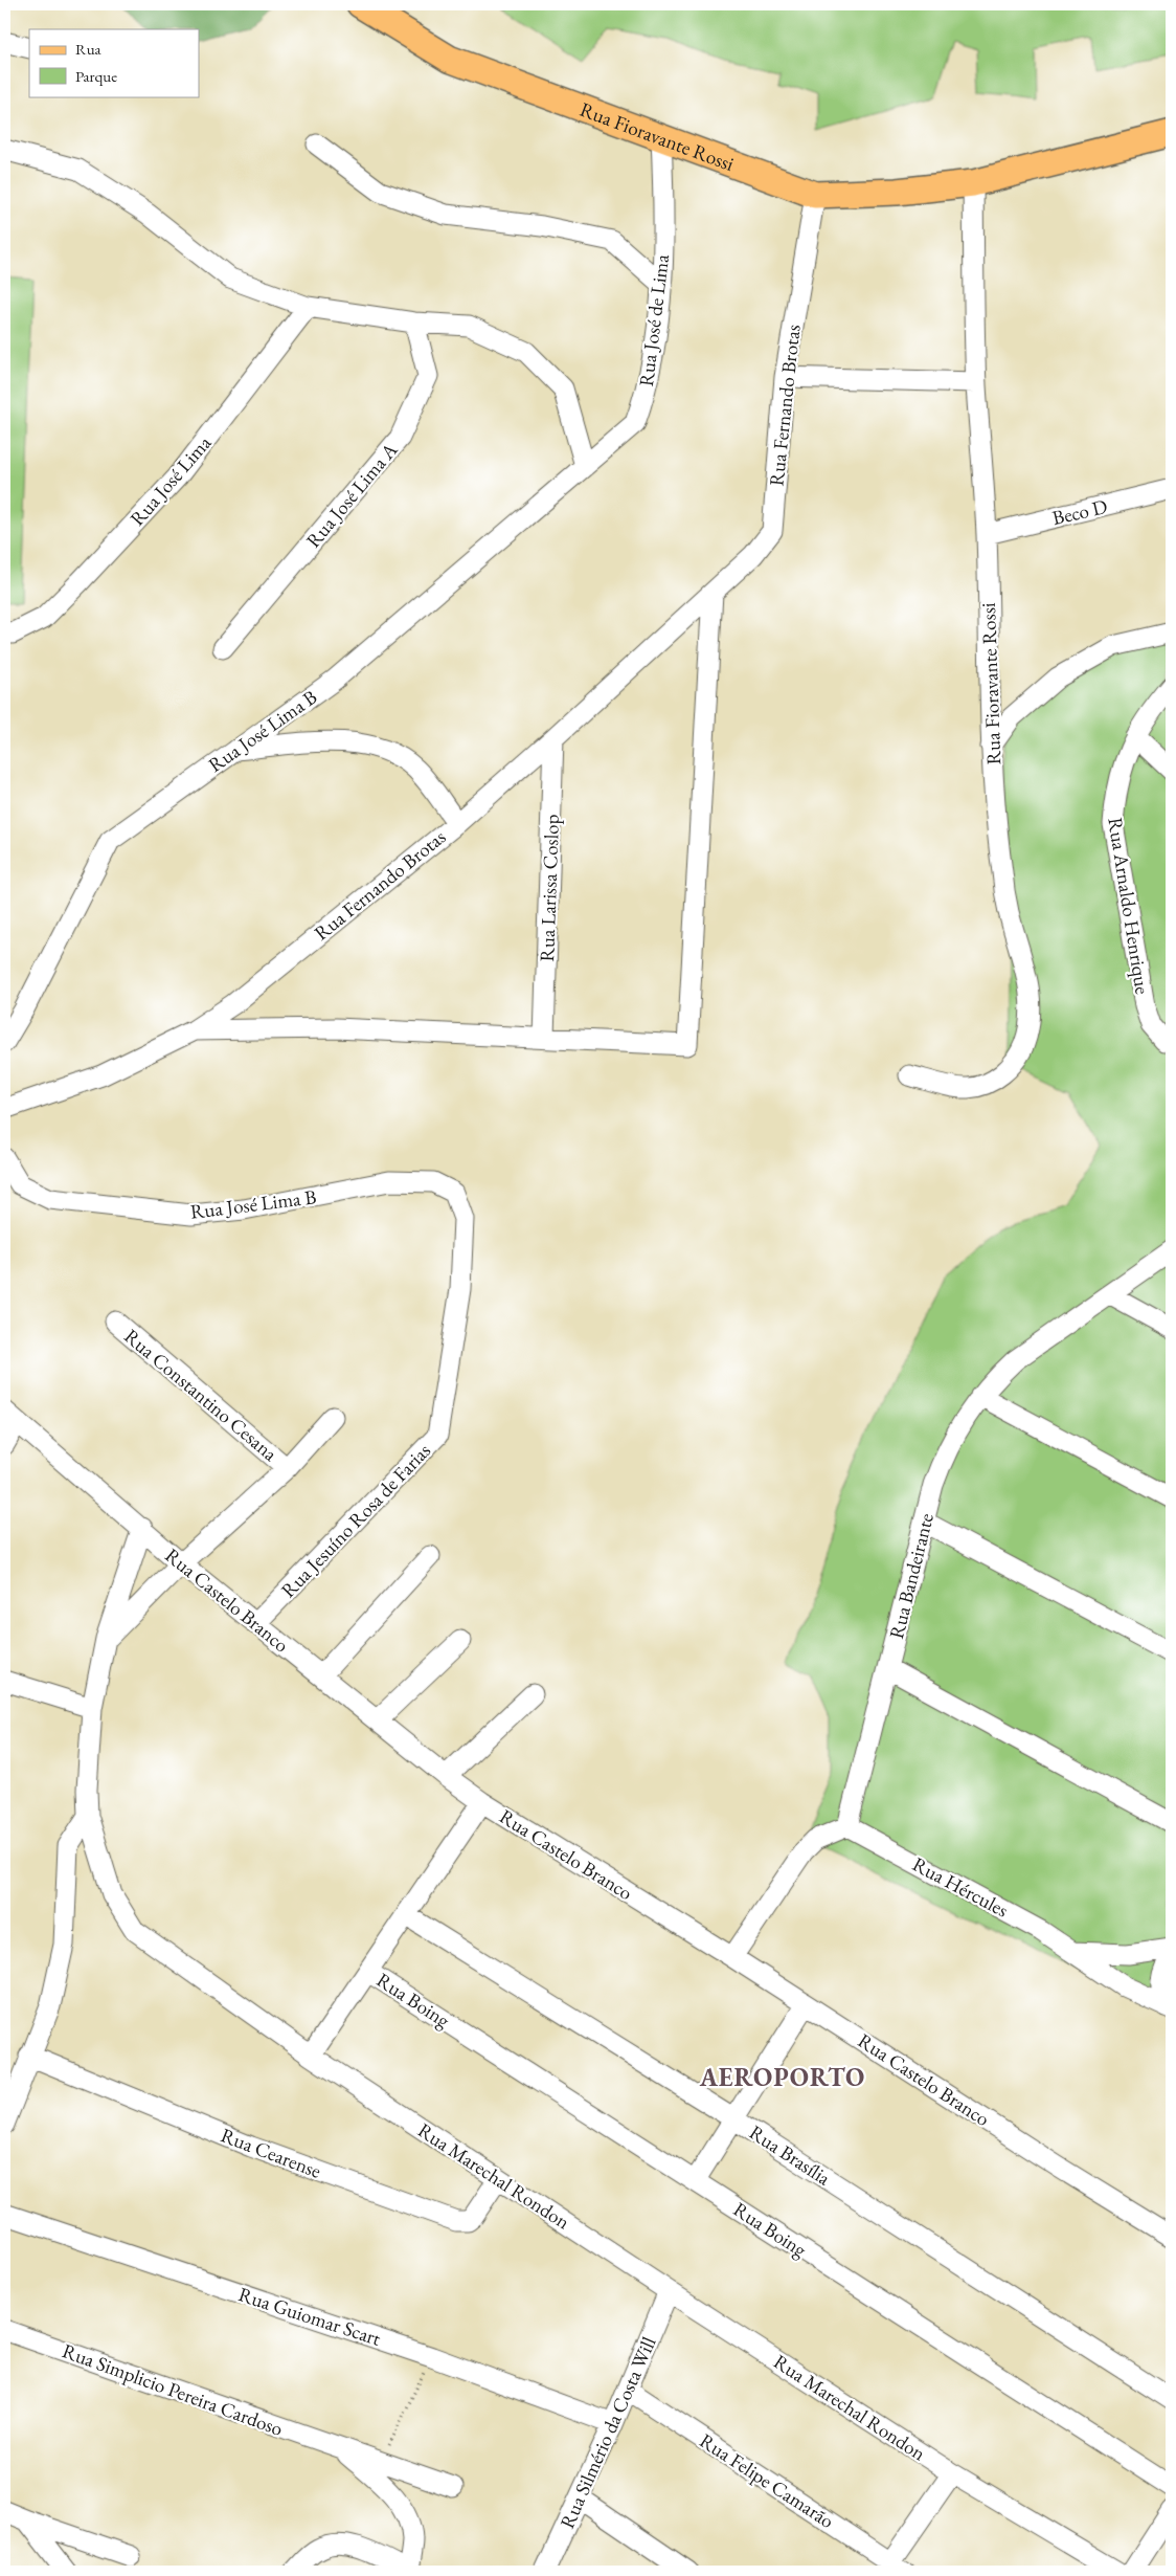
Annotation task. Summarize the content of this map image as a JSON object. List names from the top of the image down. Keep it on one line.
{"streets":{"main road":["Rua Fioravante Rossi"],"street":["Rua José de Lima","Rua Fernando Brotas","Rua José Lima","Rua José Lima A","Beco D","Rua José Lima B","Rua Larissa Coslop","Rua Arnaldo Henrique","Rua Constantino Cesana","Rua Jesuíno Rosa de Farias","Rua Bandeirante","Rua Castelo Branco","Rua Hércules","Rua Boing","Rua Cearense","Rua Brasília","Rua Marechal Rondon","Rua Guiomar Scart","Rua Simplicio Pereira Cardoso","Rua Silmério da Costa Will","Rua Felipe Camarão"]},"crossings":[["Rua Fioravante Rossi","Rua José de Lima"],["Rua Fioravante Rossi","Rua Fernando Brotas"],["Rua Fioravante Rossi","Beco D"],["Rua José de Lima","Rua José Lima B"],["Rua Fernando Brotas","Rua Larissa Coslop"],["Rua José Lima B","Rua Jesuíno Rosa de Farias"],["Rua Jesuíno Rosa de Farias","Rua Castelo Branco"],["Rua Bandeirante","Rua Hércules"],["Rua Castelo Branco","Rua Marechal Rondon"],["Rua Cearense","Rua Marechal Rondon"],["Rua Marechal Rondon","Rua Silmério da Costa Will"],["Rua Guiomar Scart","Rua Silmério da Costa Will"],["Rua Silmério da Costa Will","Rua Felipe Camarão"]],"districts":["AEROPORTO"],"legend":["Rua","Parque"]}
